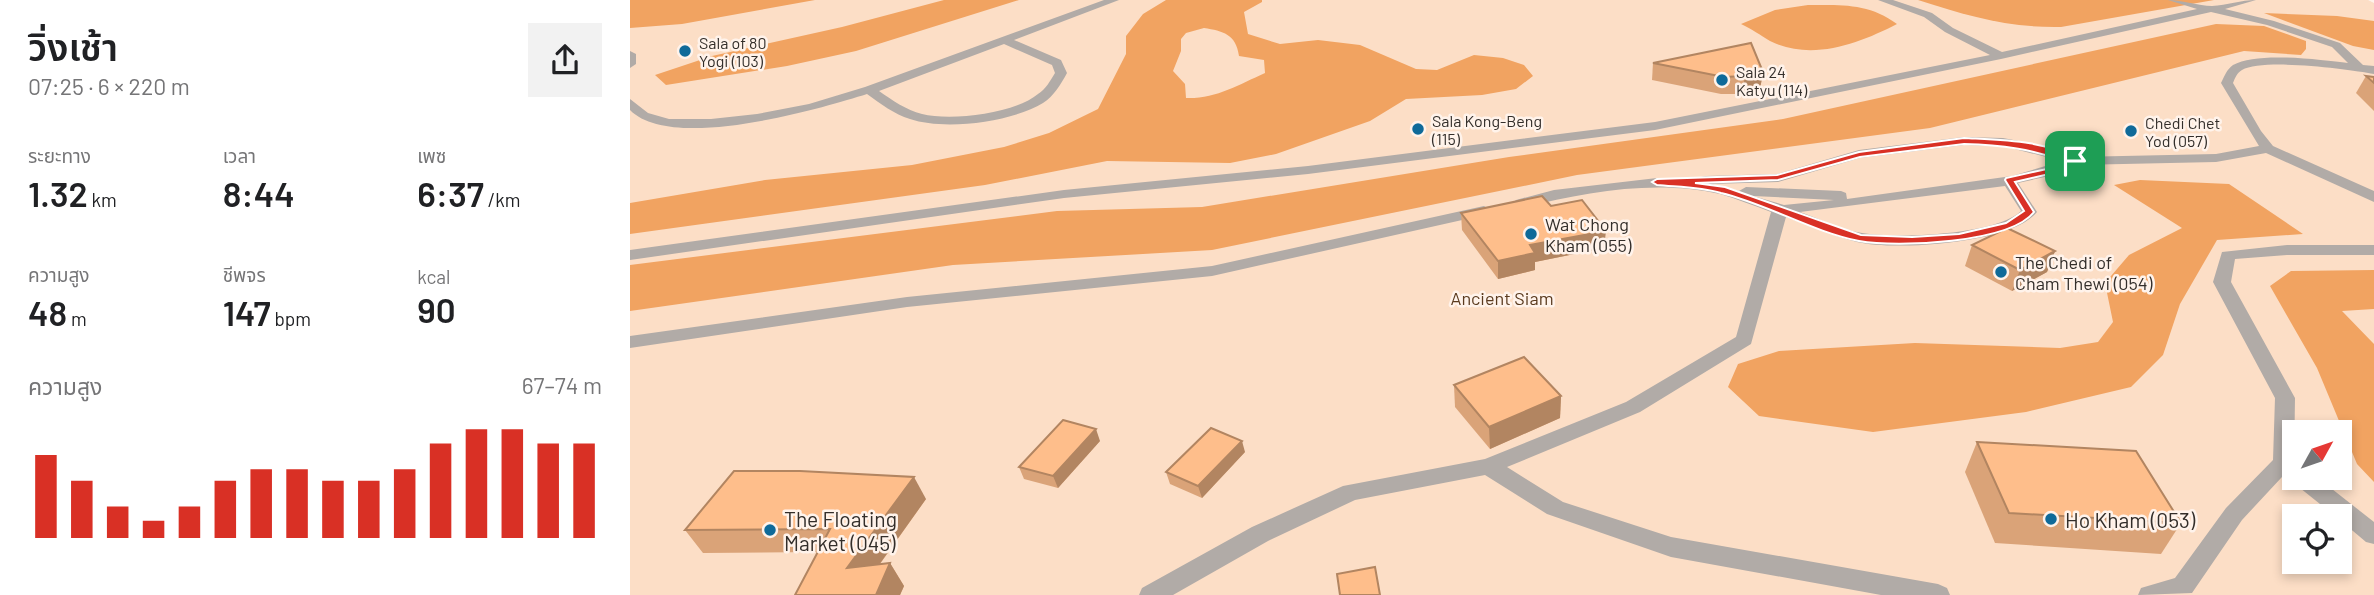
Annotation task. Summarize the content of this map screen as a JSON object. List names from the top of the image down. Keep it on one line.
{"parks":["Ancient Siam"],"places":["Sala of 80 Yogi (103)","Sala 24 Katyu (114)","Sala Kong-Beng (115)","Chedi Chet Yod (057)","Wat Chong Kham (055)","The Chedi of Cham Thewi (054)","Ho Kham (053)","The Floating Market (045)"],"north":"top right","page":{"heading":["วิ่งเช้า","07:25 · 6 × 220 m"],"stats":[["ระยะทาง","1.32 km"],["เวลา","8:44"],["เพซ","6:37 /km"],["ความสูง","48 m"],["ชีพจร","147 bpm"],["kcal","90"]],"chart":["ความสูง","67–74 m"]}}
